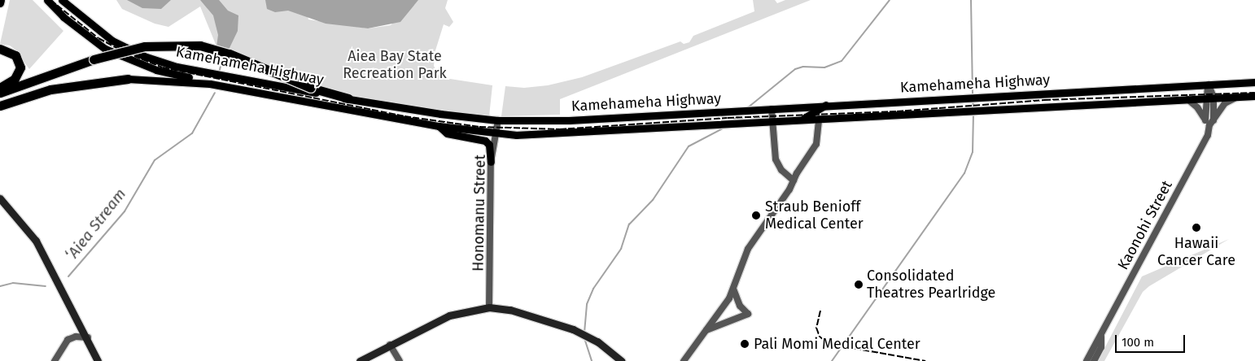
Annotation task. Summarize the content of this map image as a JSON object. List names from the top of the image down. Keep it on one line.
{"streets":{"main road":["Kamehameha Highway"],"street":["Honomanu Street","Kaonohi Street"]},"crossings":[["Kamehameha Highway","Honomanu Street"],["Kamehameha Highway","Kaonohi Street"]],"water":["ʻAiea Stream"],"parks":["Aiea Bay State Recreation Park"],"places":["Straub Benioff Medical Center","Hawaii Cancer Care","Consolidated Theatres Pearlridge","Pali Momi Medical Center"],"scale_bar":"100 m"}
